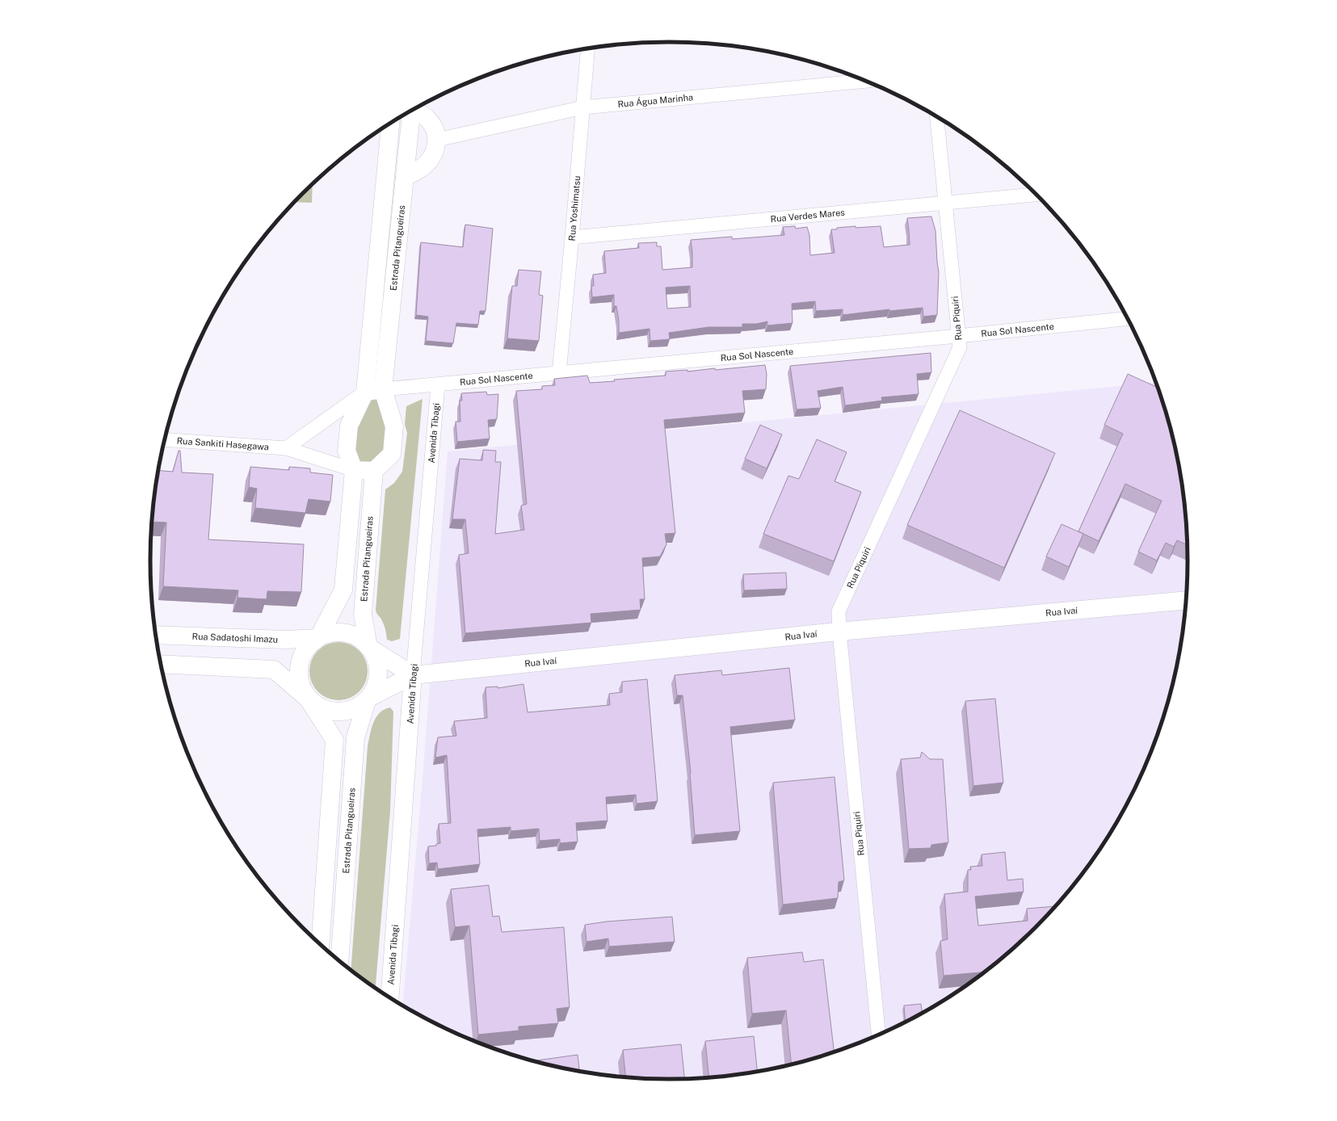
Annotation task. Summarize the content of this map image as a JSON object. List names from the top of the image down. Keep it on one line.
{"streets":{"street":["Rua Água Marinha","Rua Yoshimatsu","Rua Verdes Mares","Estrada Pitangueiras","Rua Piquiri","Rua Sol Nascente","Avenida Tibagi","Rua Sankiti Hasegawa","Rua Ivaí","Rua Sadatoshi Imazu"]},"crossings":[["Rua Água Marinha","Rua Yoshimatsu"],["Rua Yoshimatsu","Rua Verdes Mares"],["Rua Yoshimatsu","Rua Sol Nascente"],["Rua Verdes Mares","Rua Piquiri"],["Estrada Pitangueiras","Rua Sol Nascente"],["Estrada Pitangueiras","Rua Ivaí"],["Estrada Pitangueiras","Rua Sadatoshi Imazu"],["Rua Piquiri","Rua Sol Nascente"],["Rua Piquiri","Rua Ivaí"],["Rua Sol Nascente","Avenida Tibagi"],["Avenida Tibagi","Rua Ivaí"],["Rua Ivaí","Rua Sadatoshi Imazu"]]}
